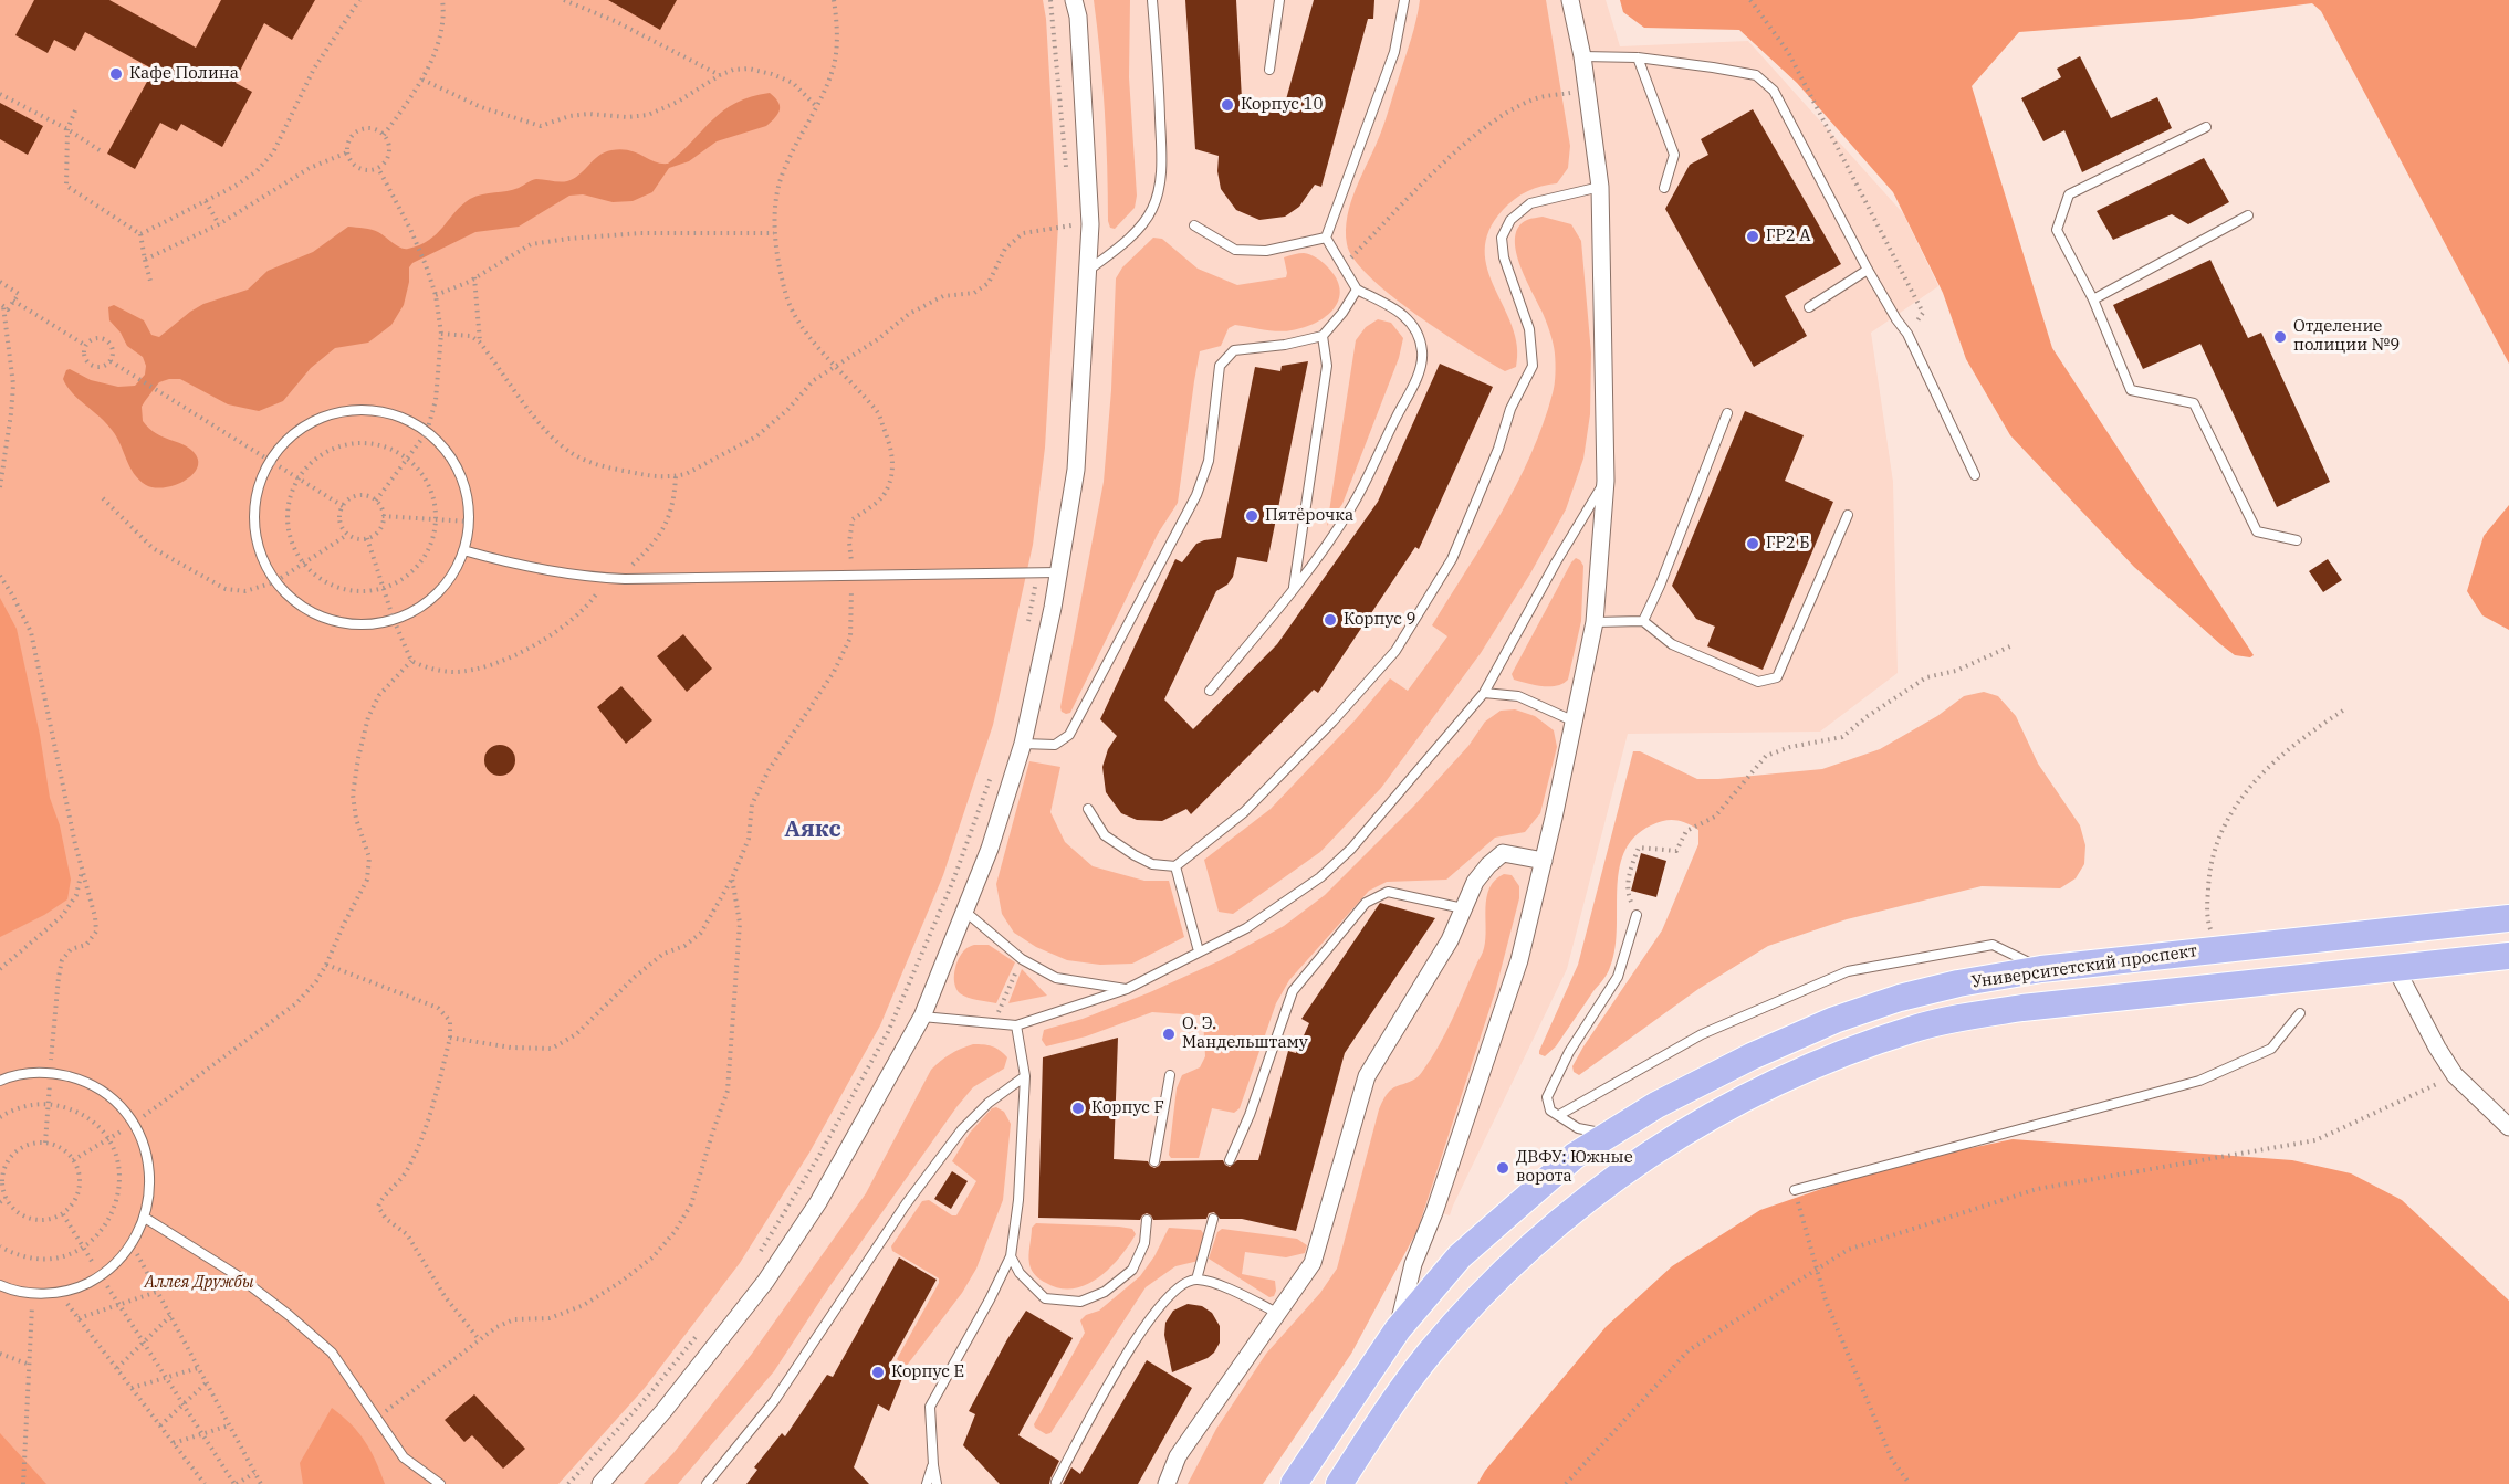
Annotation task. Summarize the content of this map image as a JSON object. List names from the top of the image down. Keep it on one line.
{"streets":{"main road":["Университетский проспект"]},"districts":["Аякс"],"parks":["Аллея Дружбы"],"places":["Кафе Полина","Корпус 10","ГР2 А","Отделение полиции №9","Пятёрочка","ГР2 Б","Корпус 9","О. Э. Мандельштаму","Корпус F","ДВФУ: Южные ворота","Корпус E"]}
